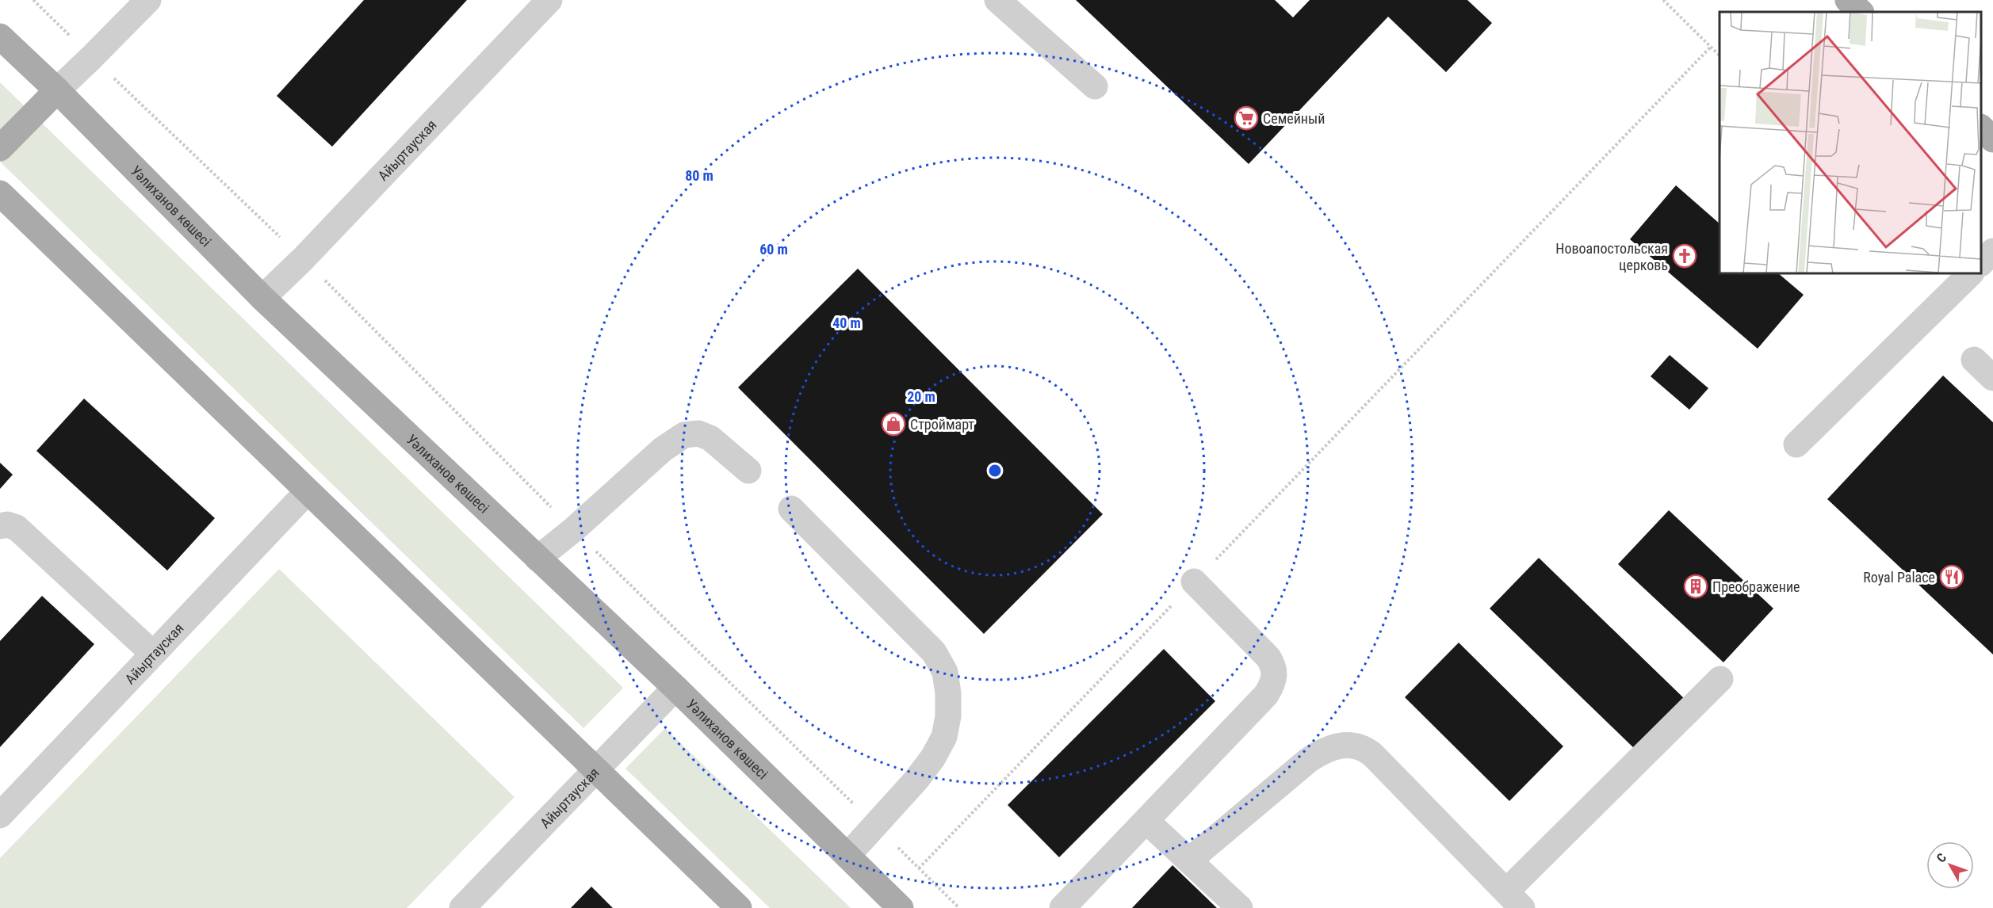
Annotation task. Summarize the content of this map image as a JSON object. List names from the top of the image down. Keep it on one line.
{"streets":{"main road":["Уәлиханов көшесі"],"street":["Айыртауская"]},"crossings":[["Айыртауская","Уәлиханов көшесі"]],"places":{"supermarket":["Семейный"],"church":["Новоапостольская церковь"],"shop":["Строймарт"],"restaurant":["Royal Palace"],"building":["Преображение"]},"north":"top left","rings":["80 m","60 m","40 m","20 m"]}
